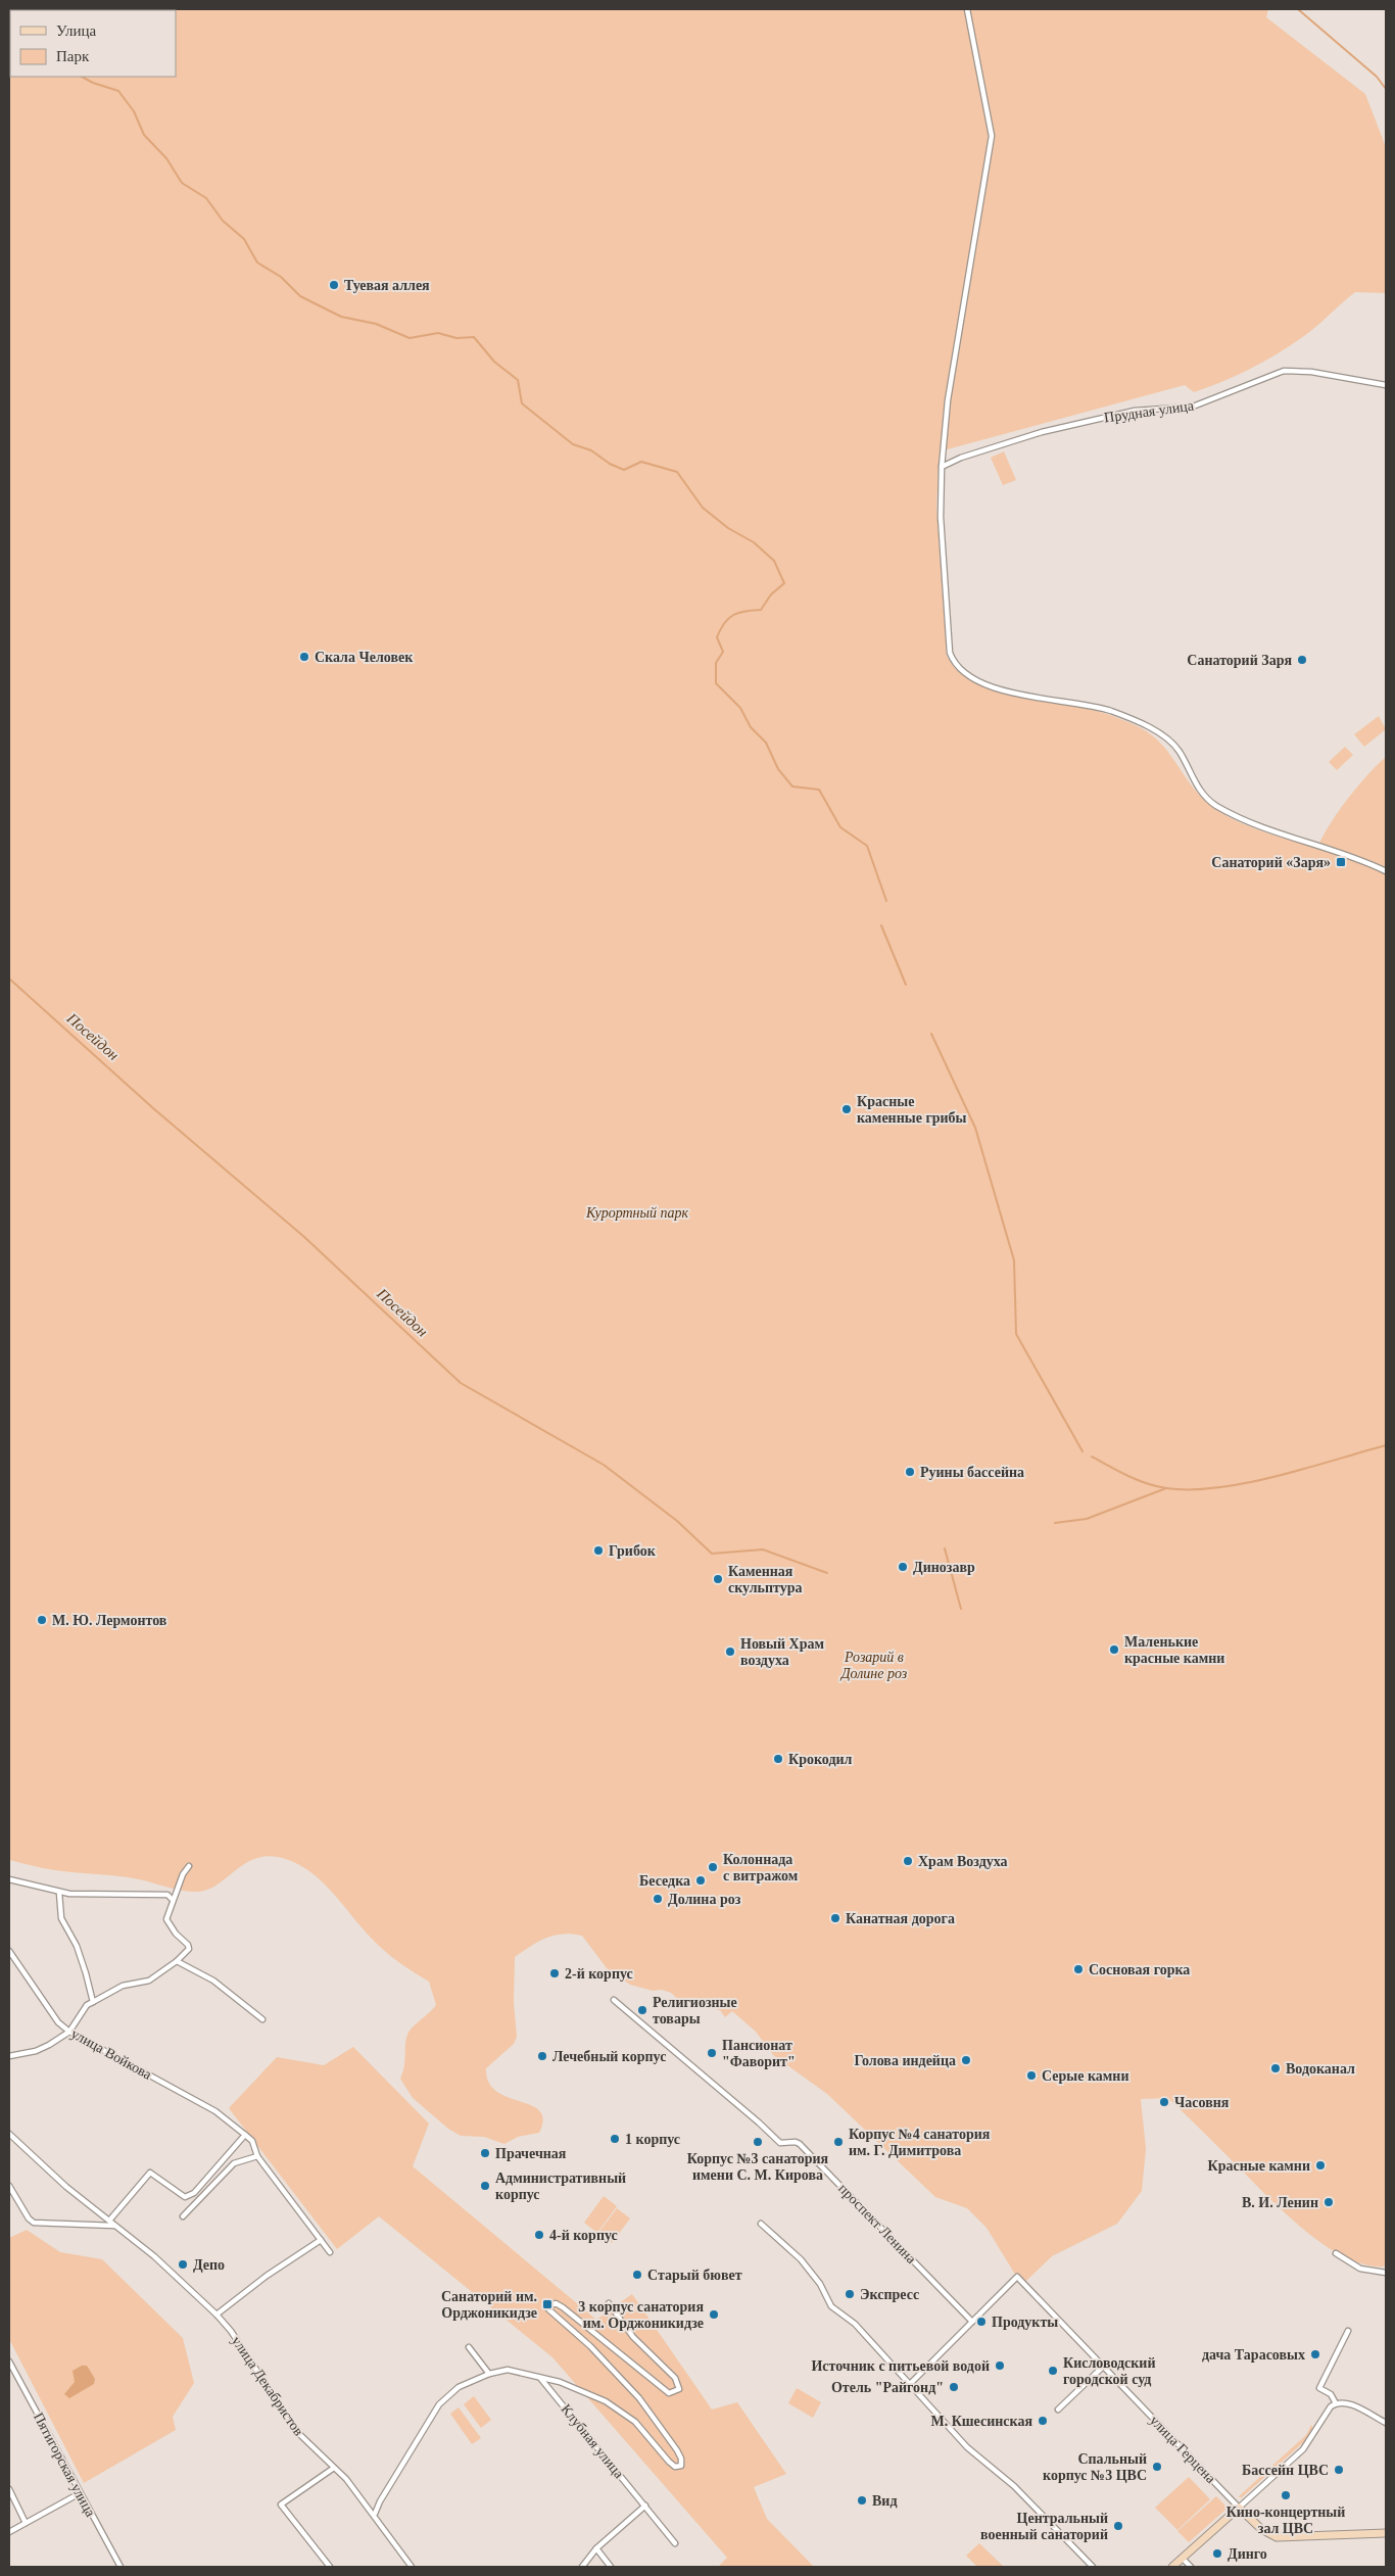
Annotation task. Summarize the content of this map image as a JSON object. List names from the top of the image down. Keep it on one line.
{"streets":{"main road":["улица Герцена"],"street":["Прудная улица","улица Войкова","проспект Ленина","улица Декабристов","Клубная улица","Пятигорская улица"]},"crossings":[["проспект Ленина","улица Герцена"]],"water":["Посейдон"],"parks":["Курортный парк","Розарий в Долине роз"],"places":{"other":["Туевая аллея","Скала Человек","Санаторий Заря","Красные каменные грибы","Руины бассейна","Грибок","Динозавр","Каменная скульптура","М. Ю. Лермонтов","Маленькие красные камни","Новый Храм воздуха","Крокодил","Храм Воздуха","Колоннада с витражом","Беседка","Долина роз","Канатная дорога","Сосновая горка","2-й корпус","Религиозные товары","Пансионат \"Фаворит\"","Лечебный корпус","Голова индейца","Водоканал","Серые камни","Часовня","1 корпус","Корпус №3 санатория имени С. М. Кирова","Корпус №4 санатория им. Г. Димитрова","Прачечная","Красные камни","Административный корпус","В. И. Ленин","4-й корпус","Депо","Старый бювет","Экспресс","3 корпус санатория им. Орджоникидзе","Продукты","дача Тарасовых","Источник с питьевой водой","Кисловодский городской суд","Отель \"Райгонд\"","М. Кшесинская","Спальный корпус №3 ЦВС","Бассейн ЦВС","Кино-концертный зал ЦВС","Вид","Центральный военный санаторий","Динго"],"transit":["Санаторий «Заря»","Санаторий им. Орджоникидзе"]},"legend":["Улица","Парк"]}
